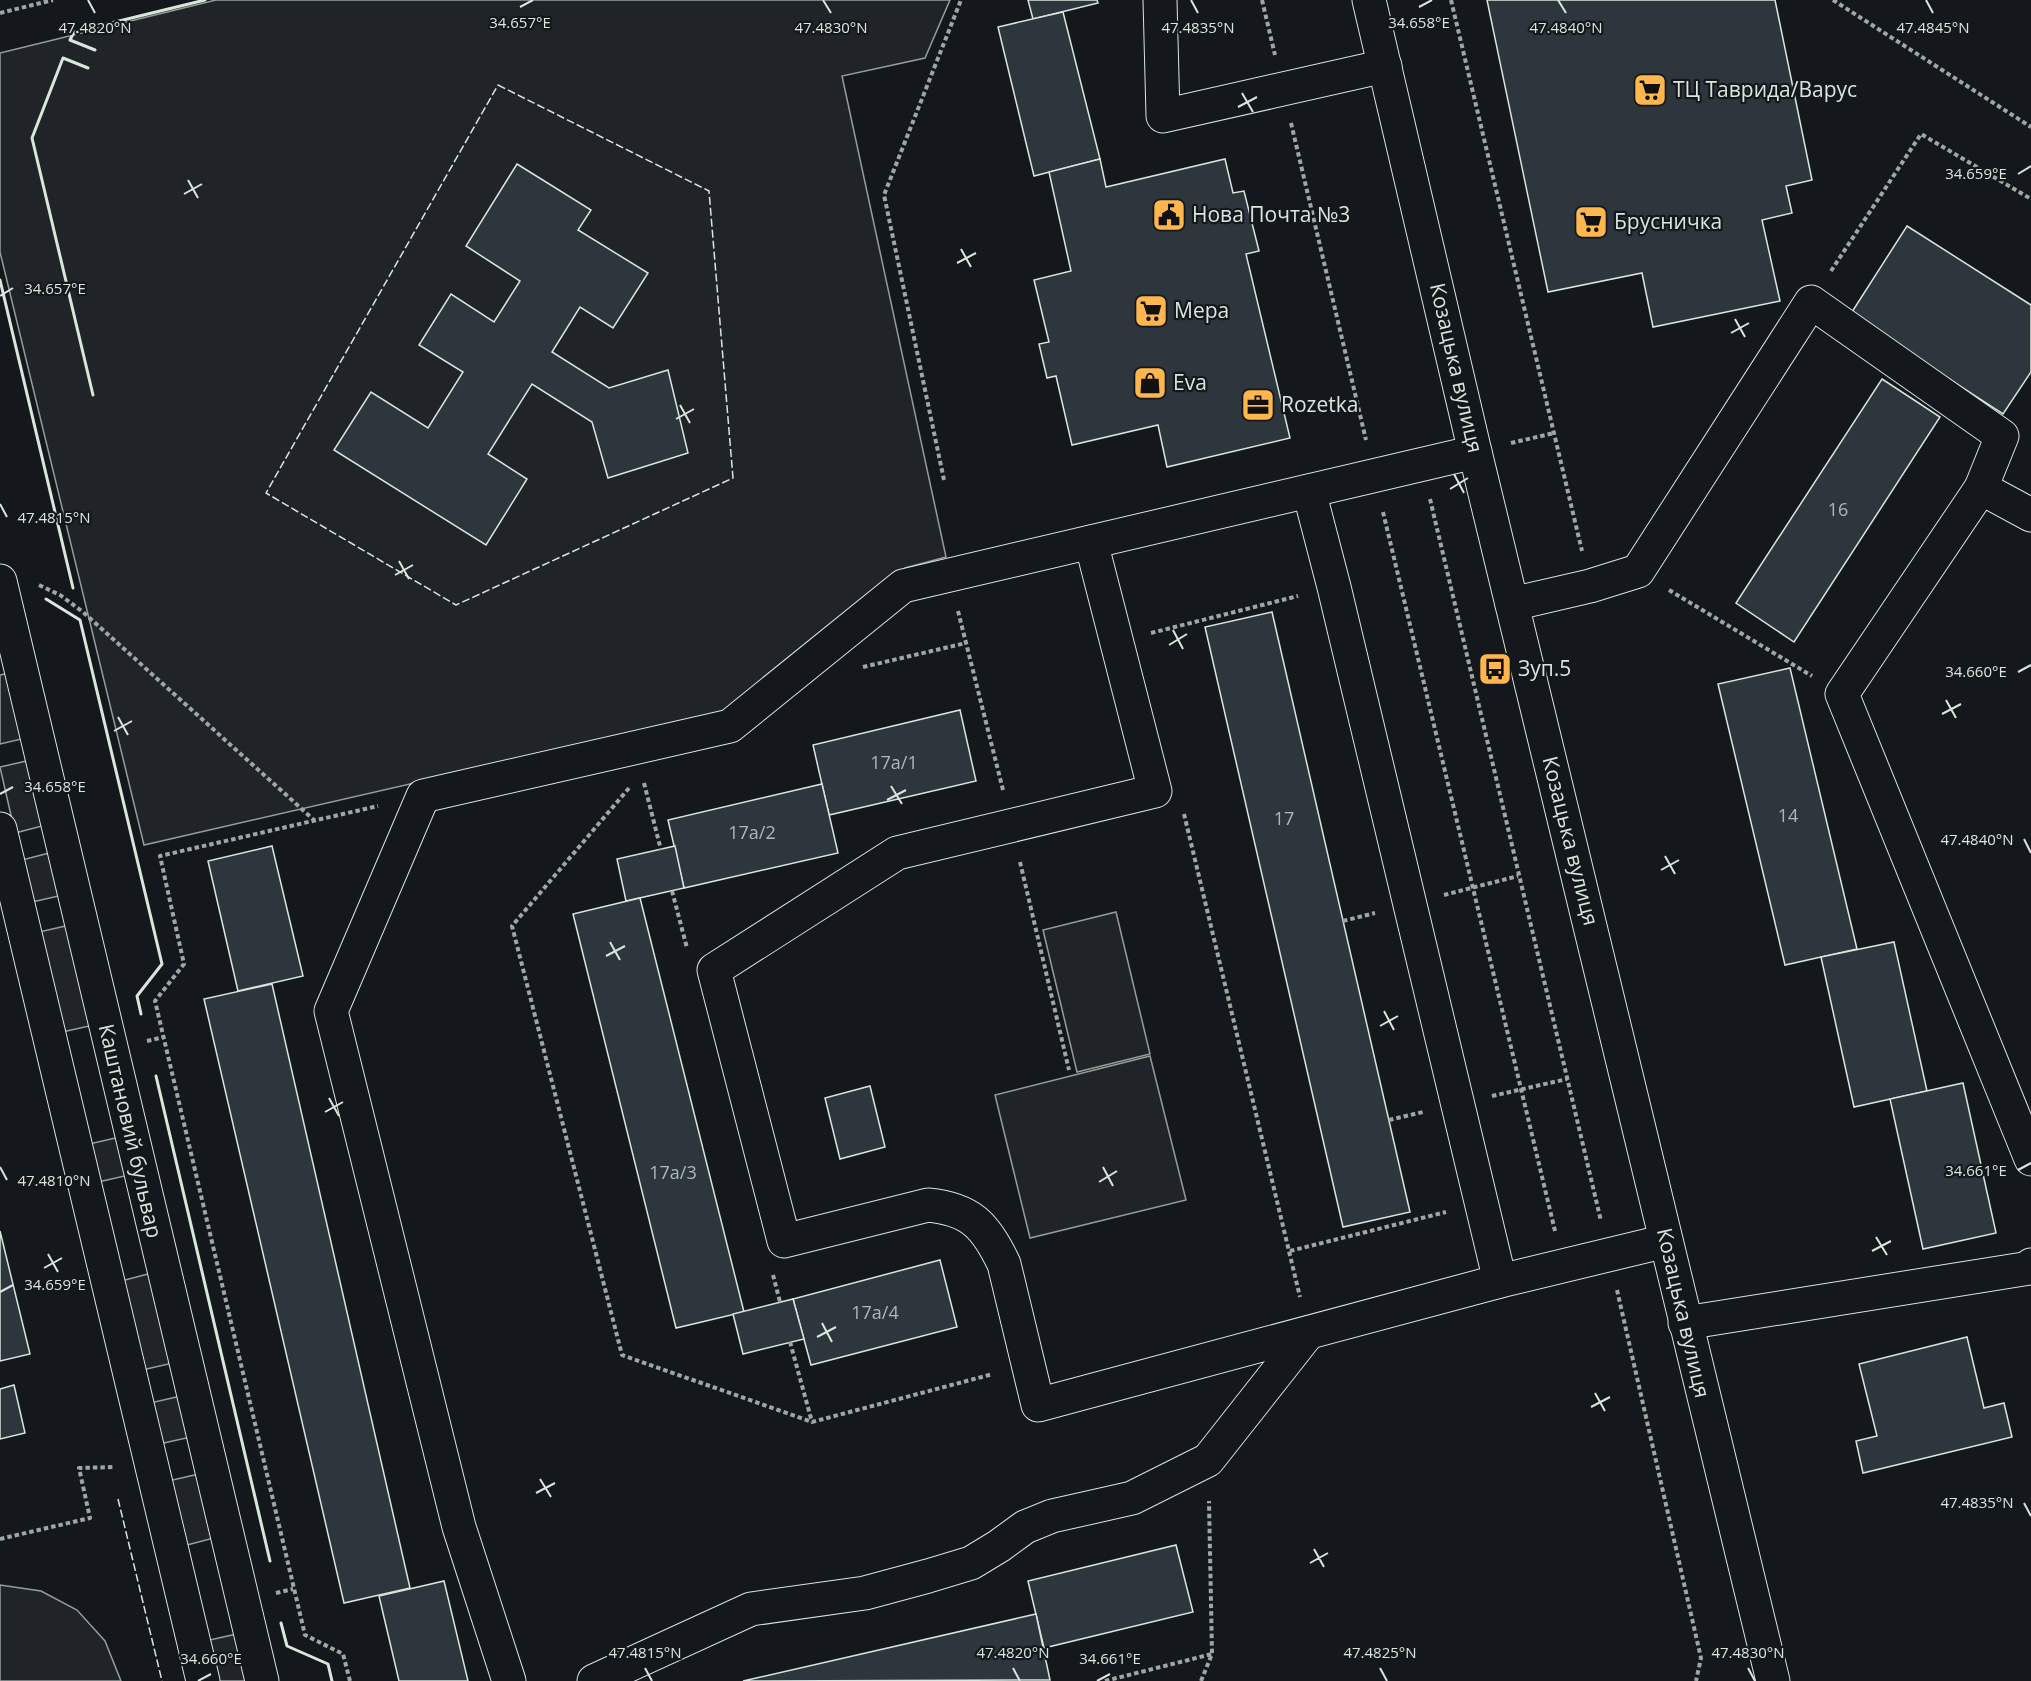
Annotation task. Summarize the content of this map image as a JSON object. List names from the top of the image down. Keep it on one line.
{"streets":{"street":["Козацька вулиця","Каштановий бульвар"]},"places":{"supermarket":["ТЦ Таврида/Варус","Брусничка","Мера"],"public building":["Нова Почта №3"],"shop":["Eva"],"office":["Rozetka"],"bus stop":["Зуп.5"]},"house_numbers":["16","17а/1","14","17","17а/2","17а/3","17а/4"],"coordinates":["34.657°E","34.658°E","47.4820°N","47.4830°N","47.4835°N","47.4840°N","47.4845°N","34.659°E","47.4815°N","34.660°E","34.661°E","47.4810°N","47.4825°N"]}
